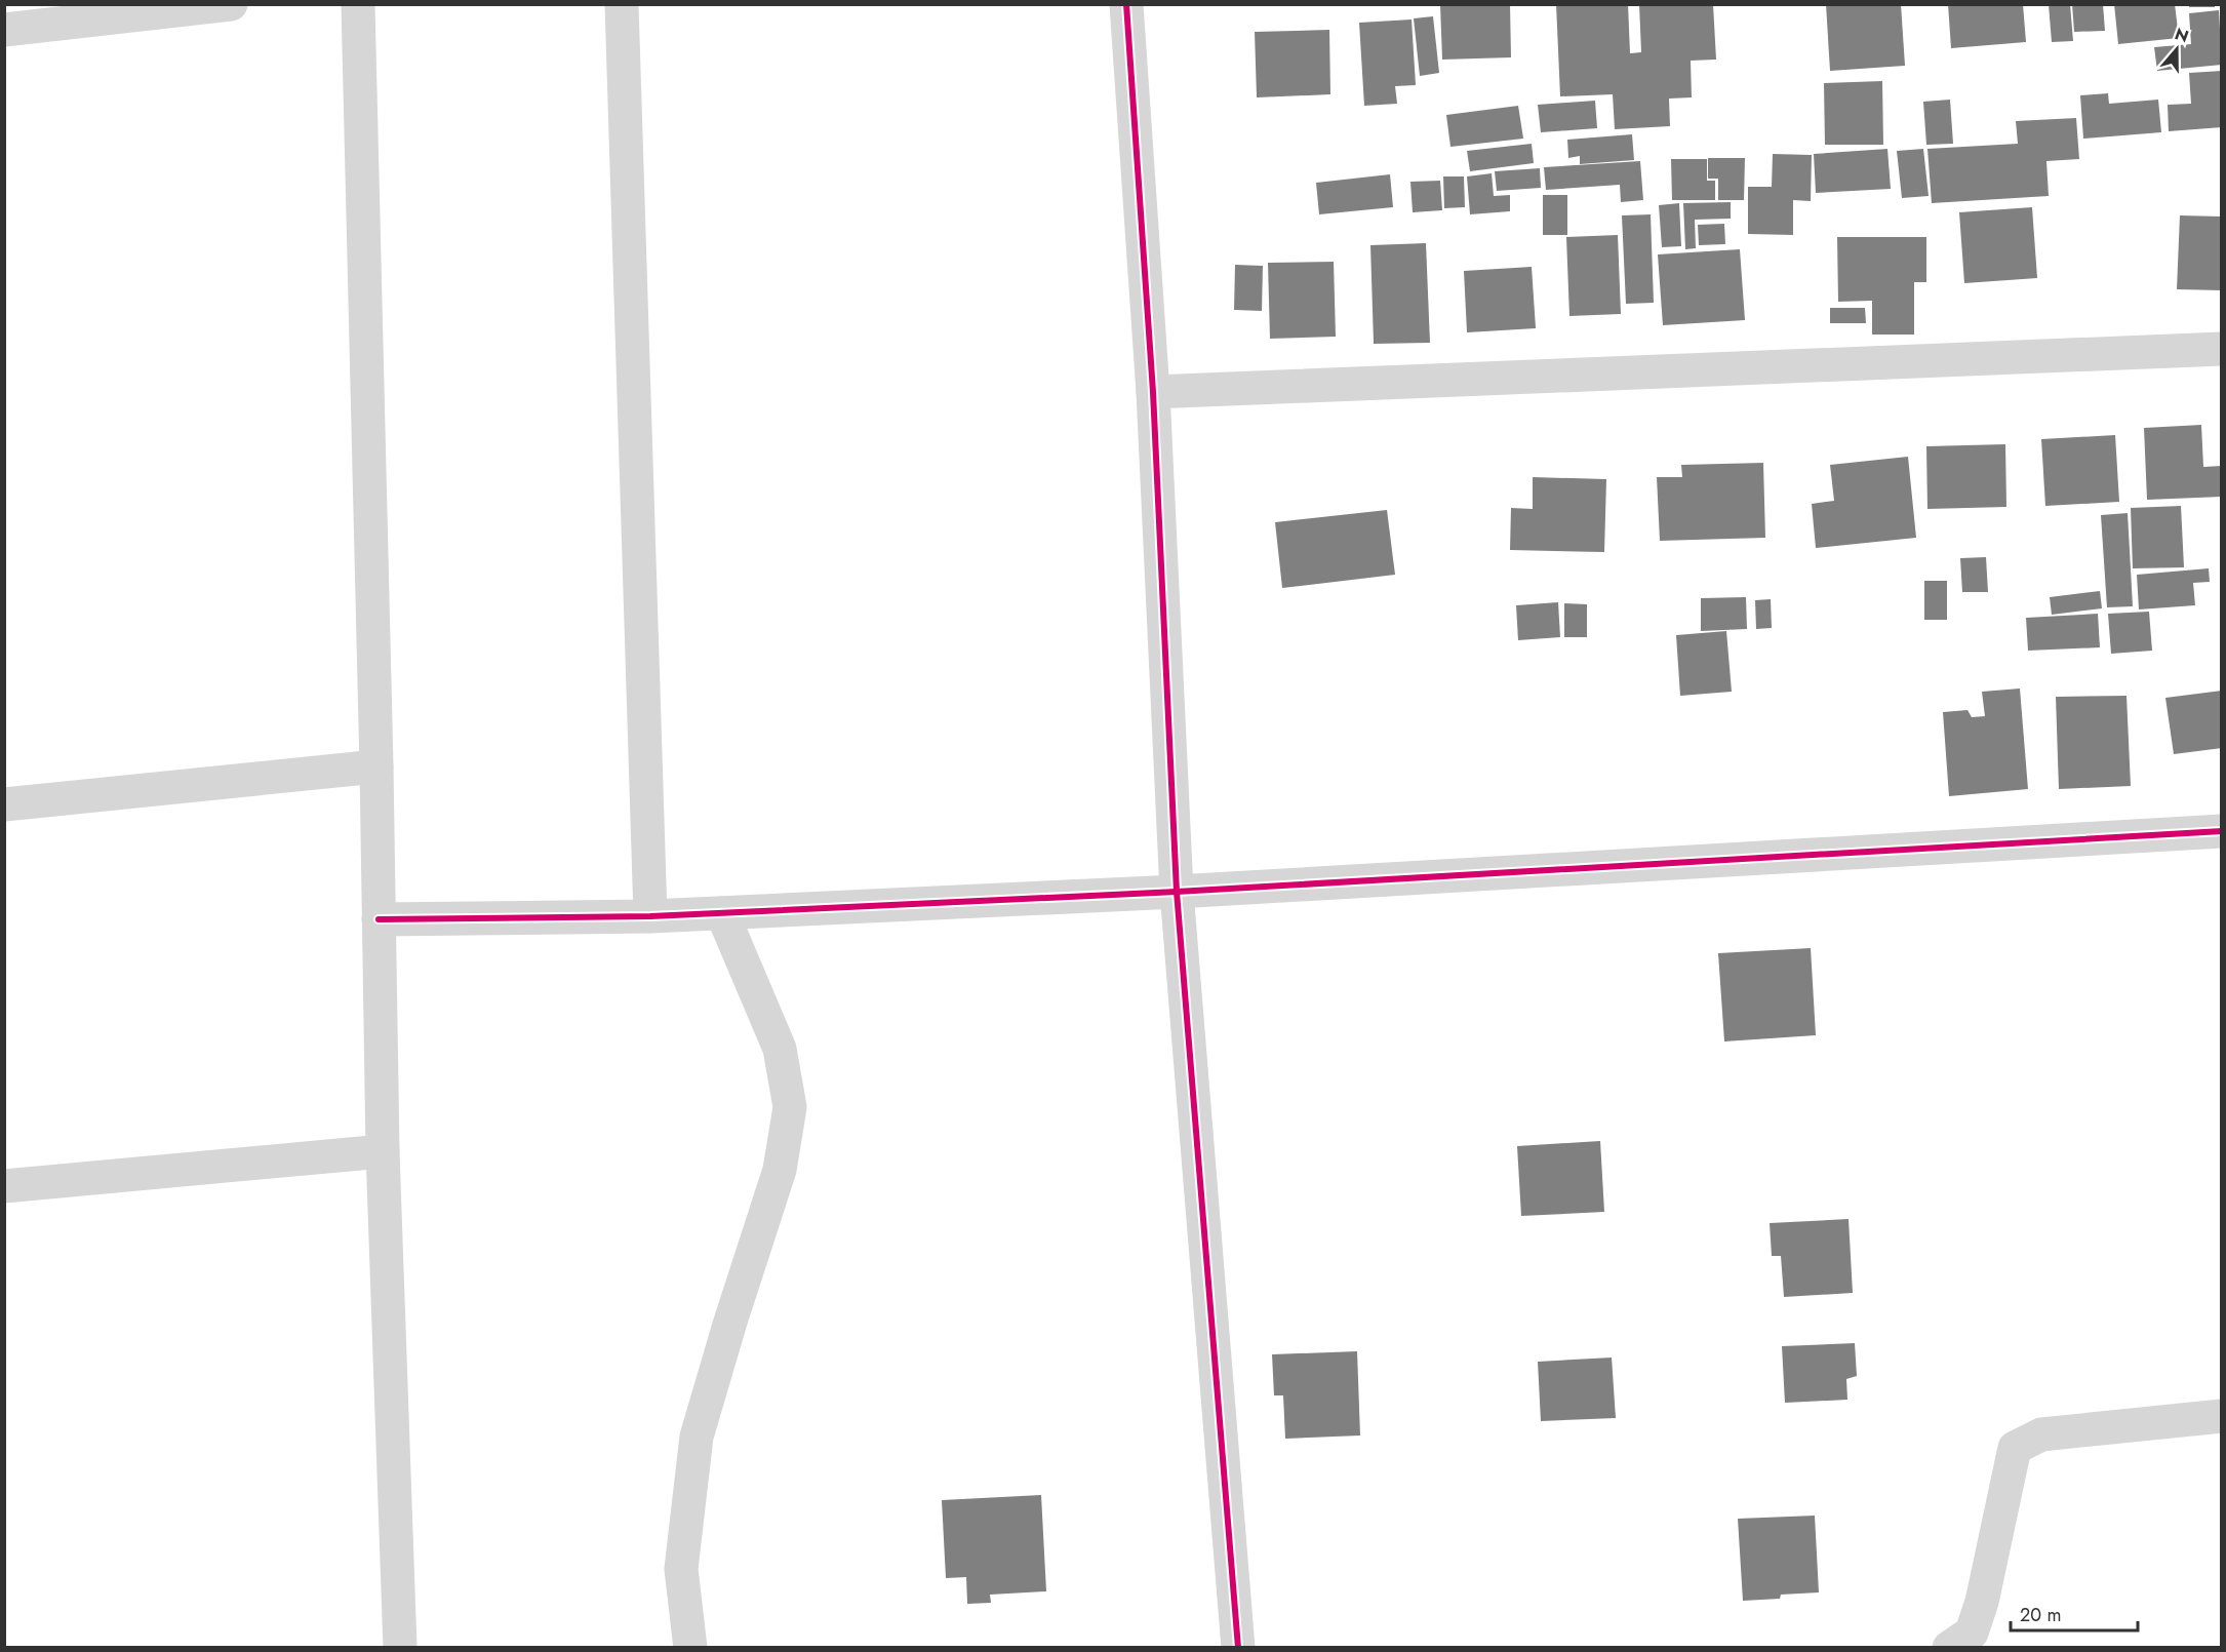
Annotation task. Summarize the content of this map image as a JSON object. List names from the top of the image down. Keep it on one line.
{"scale_bar":"20 m","north":"top"}
